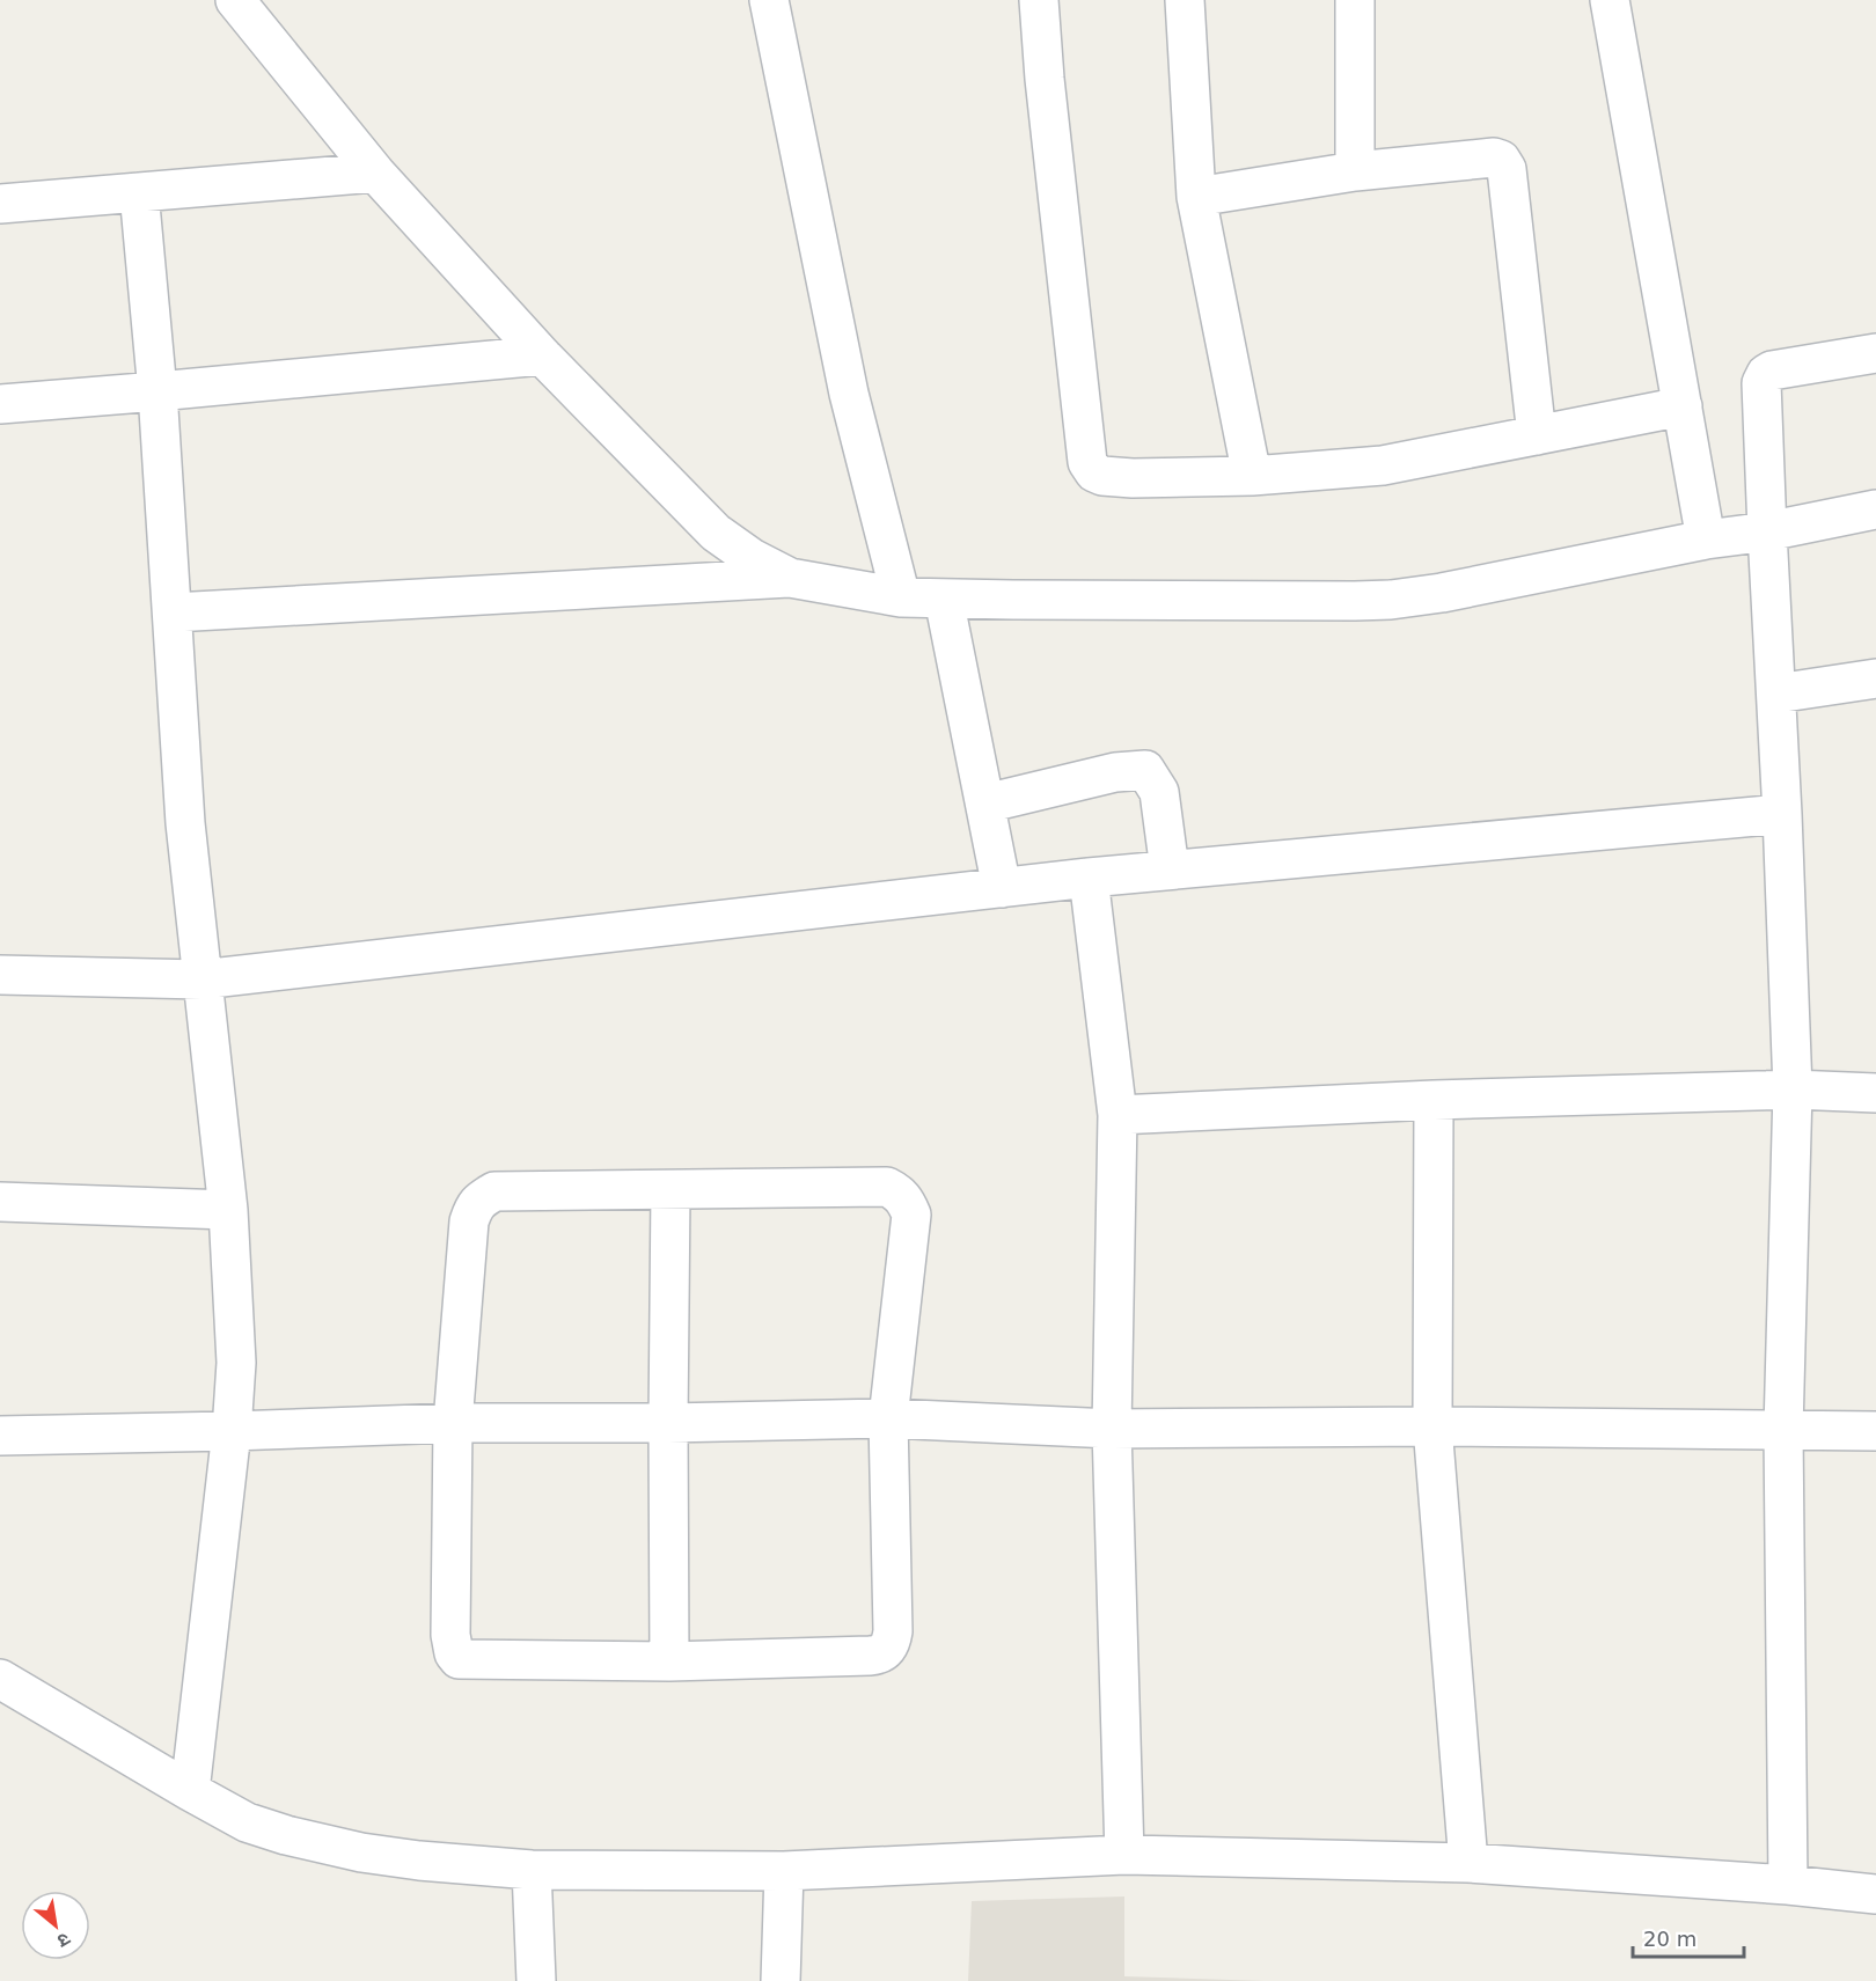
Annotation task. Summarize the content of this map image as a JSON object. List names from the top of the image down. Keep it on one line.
{"scale_bar":"20 m","north":"bottom right"}
